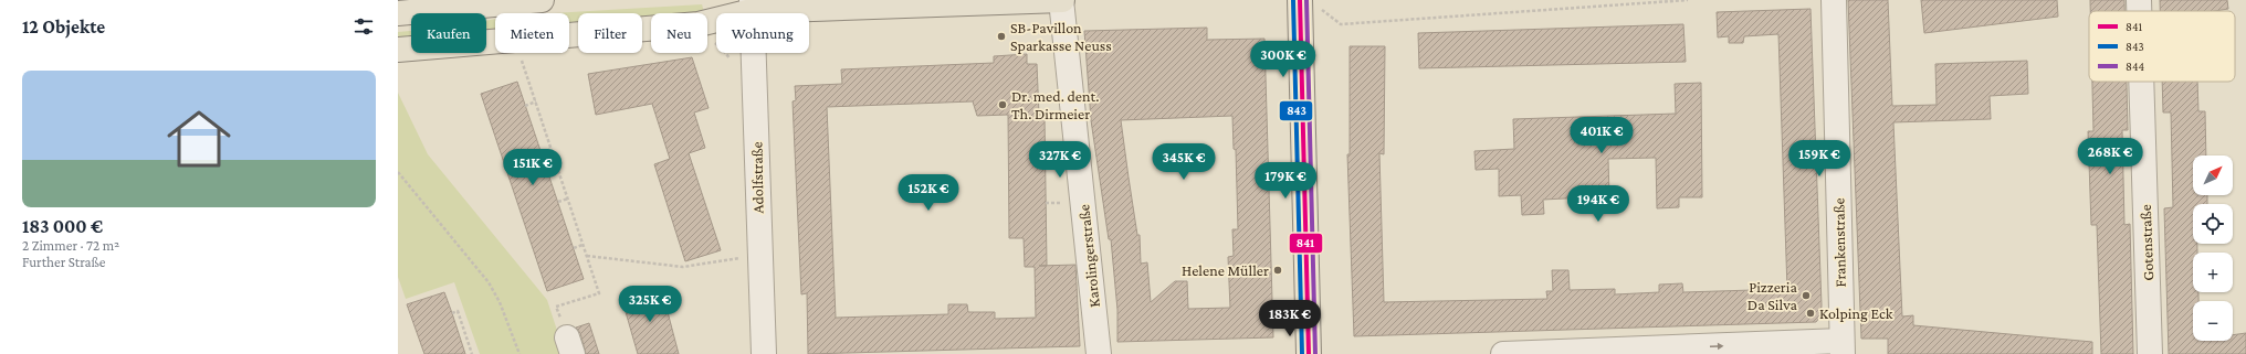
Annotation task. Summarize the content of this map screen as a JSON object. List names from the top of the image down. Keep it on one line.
{"streets":{"street":["Adolfstraße","Frankenstraße","Gotenstraße","Karolingerstraße"]},"places":["SB-Pavillon Sparkasse Neuss","Dr. med. dent. Th. Dirmeier","Helene Müller","Pizzeria Da Silva","Kolping Eck"],"lines":["transit line 841","transit line 843","transit line 844"],"legend":["841","843","844"],"north":"top right","page":{"heading":"12 Objekte","chip":["Kaufen","Mieten","Filter","Neu","Wohnung"],"price":["300K €","401K €","268K €","159K €","327K €","345K €","151K €","179K €","152K €","194K €","325K €","183K €"],"list":[{"name":"183 000 €","note":"2 Zimmer · 72 m² · Further Straße"}],"map_buttons":["+","−"]}}
